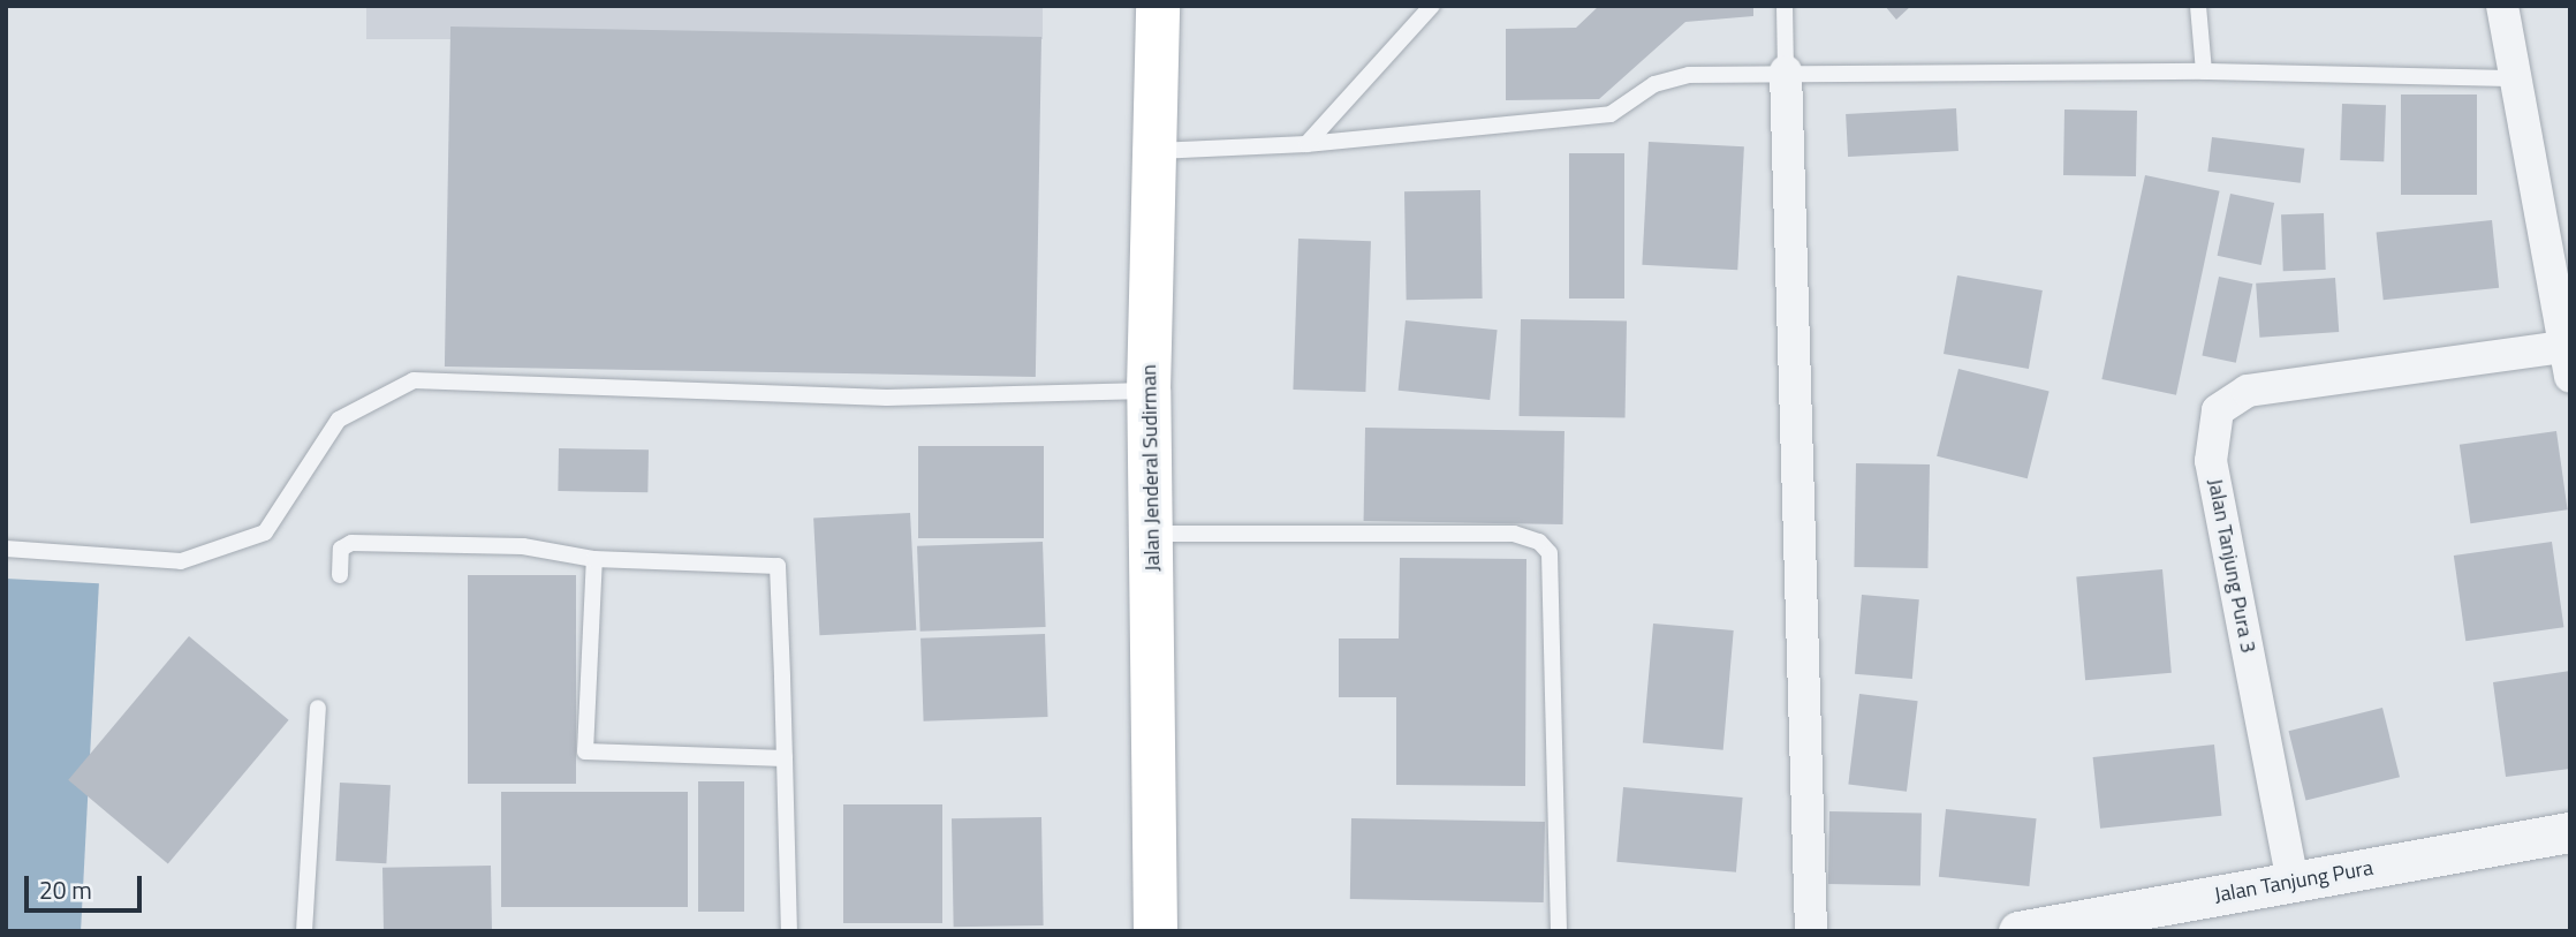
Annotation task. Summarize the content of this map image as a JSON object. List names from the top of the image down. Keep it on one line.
{"streets":{"highway":["Jalan Jenderal Sudirman"],"street":["Jalan Tanjung Pura 3","Jalan Tanjung Pura"]},"crossings":[["Jalan Tanjung Pura 3","Jalan Tanjung Pura"]],"scale_bar":"20 m"}
